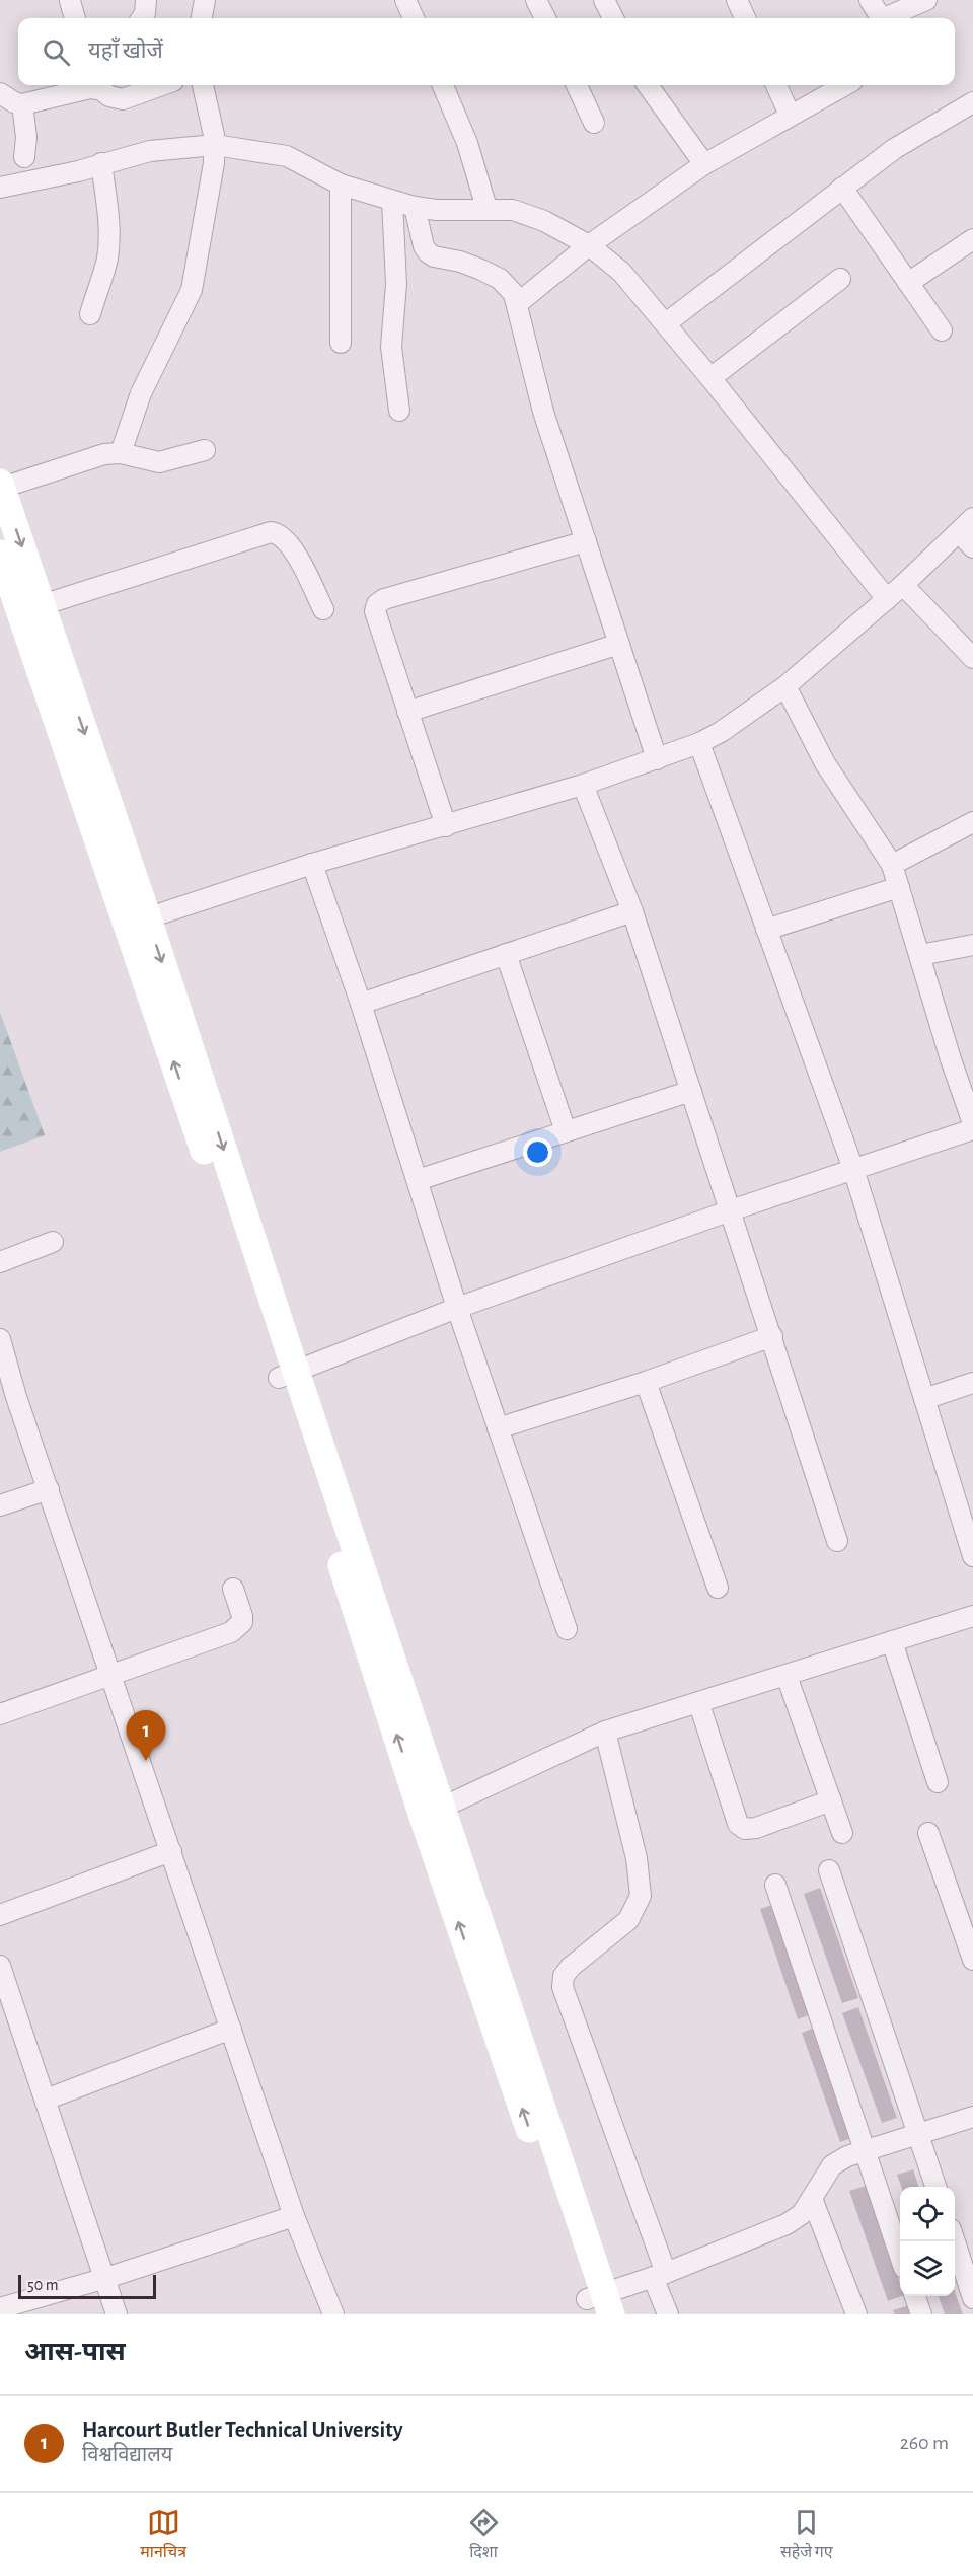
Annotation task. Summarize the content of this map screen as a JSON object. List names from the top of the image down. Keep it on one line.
{"scale_bar":"50 m","page":{"search":"यहाँ खोजें","pins":"1","scale":"50 m","heading":"आस-पास","list":[{"mark":"1","name":"Harcourt Butler Technical University","note":"विश्वविद्यालय","value":"260 m"}],"nav":["मानचित्र","दिशा","सहेजे गए"]}}
